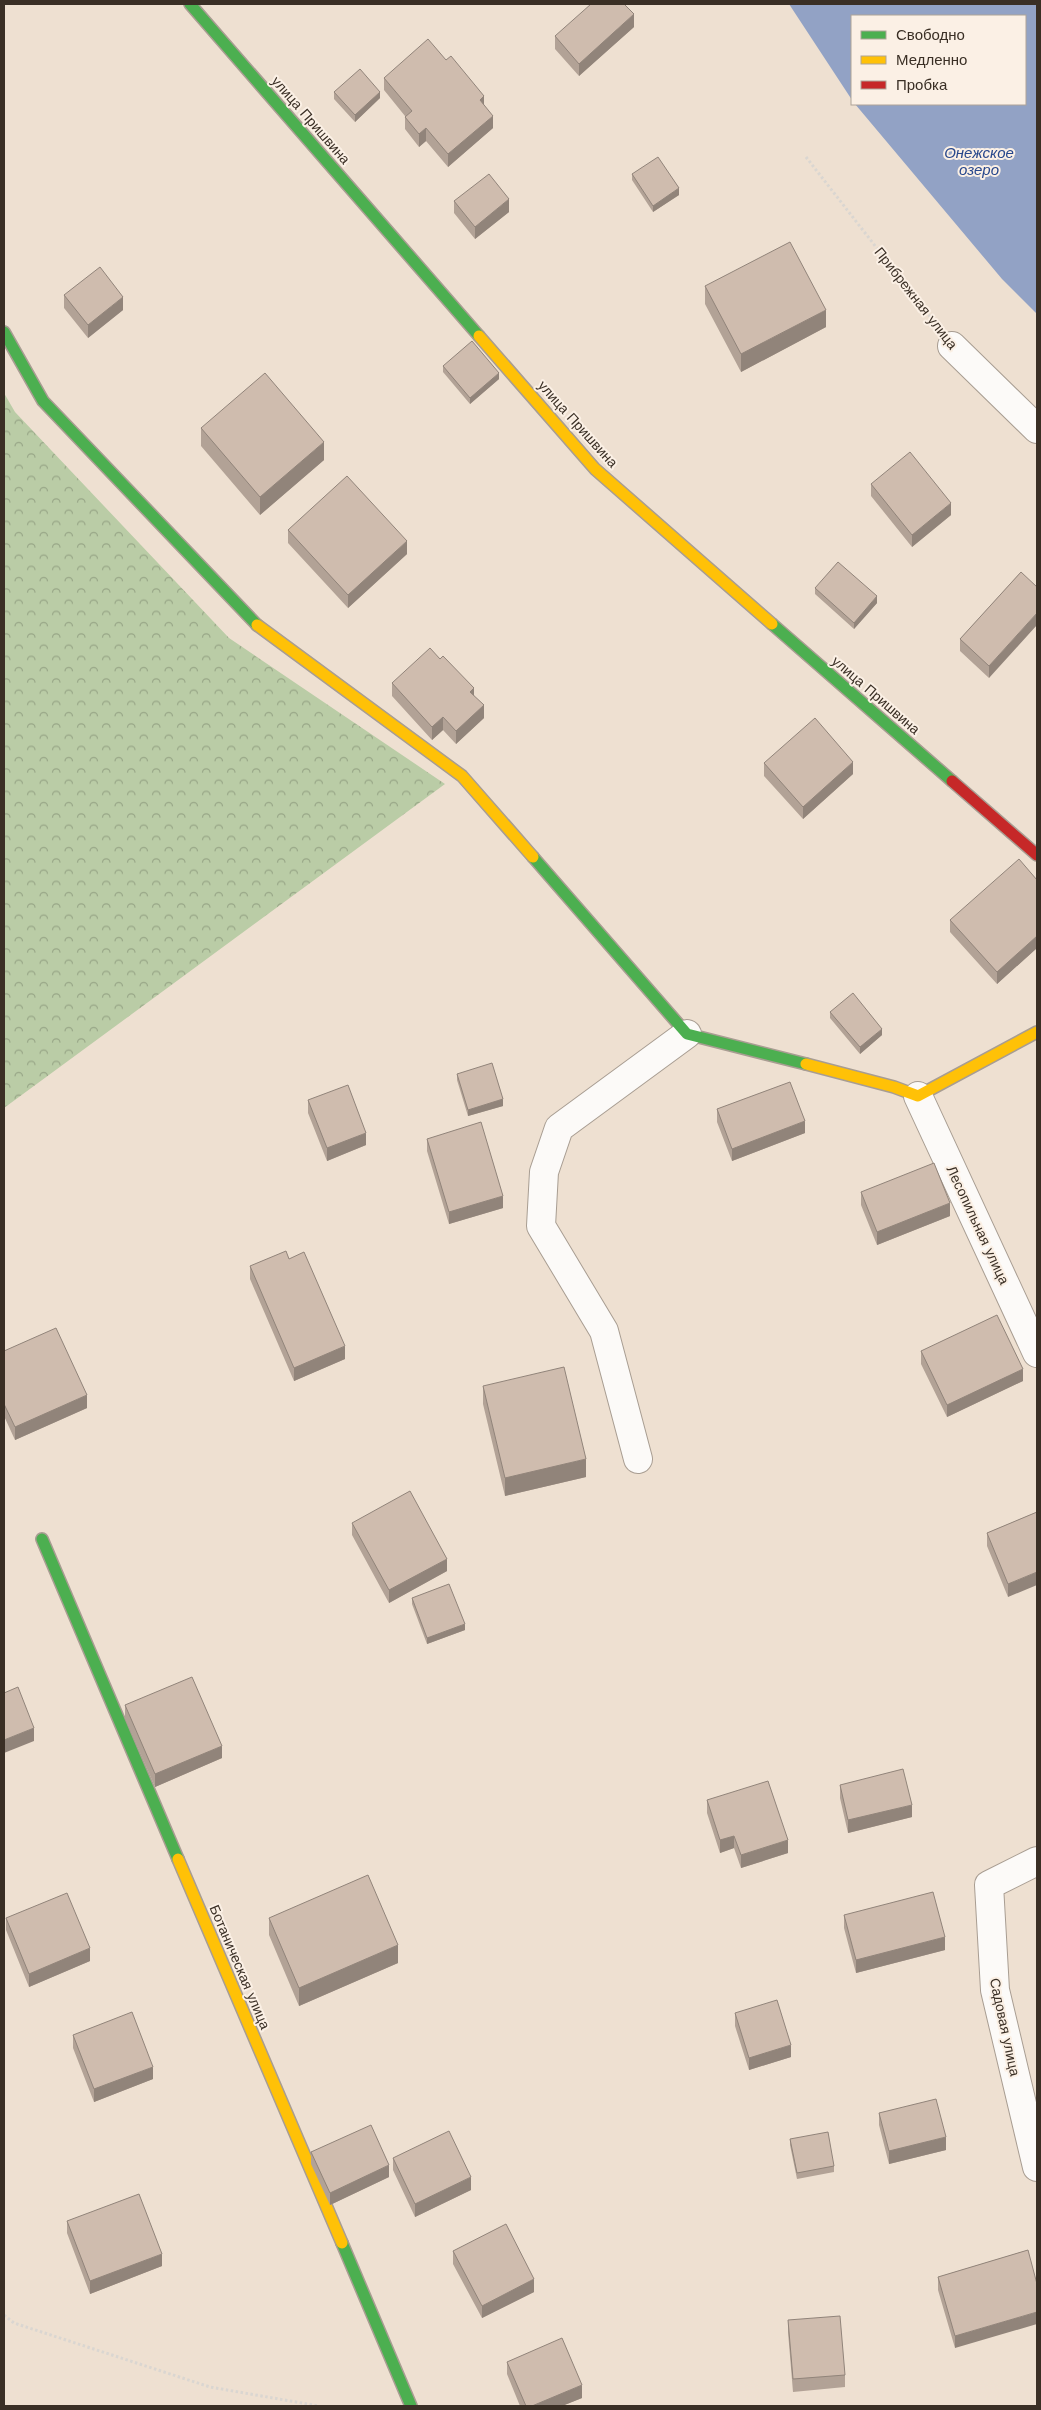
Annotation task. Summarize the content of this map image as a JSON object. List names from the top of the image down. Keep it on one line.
{"streets":{"street":["улица Пришвина","Прибрежная улица","Лесопильная улица","Ботаническая улица","Садовая улица"]},"water":["Онежское озеро"],"legend":["Свободно","Медленно","Пробка"]}
